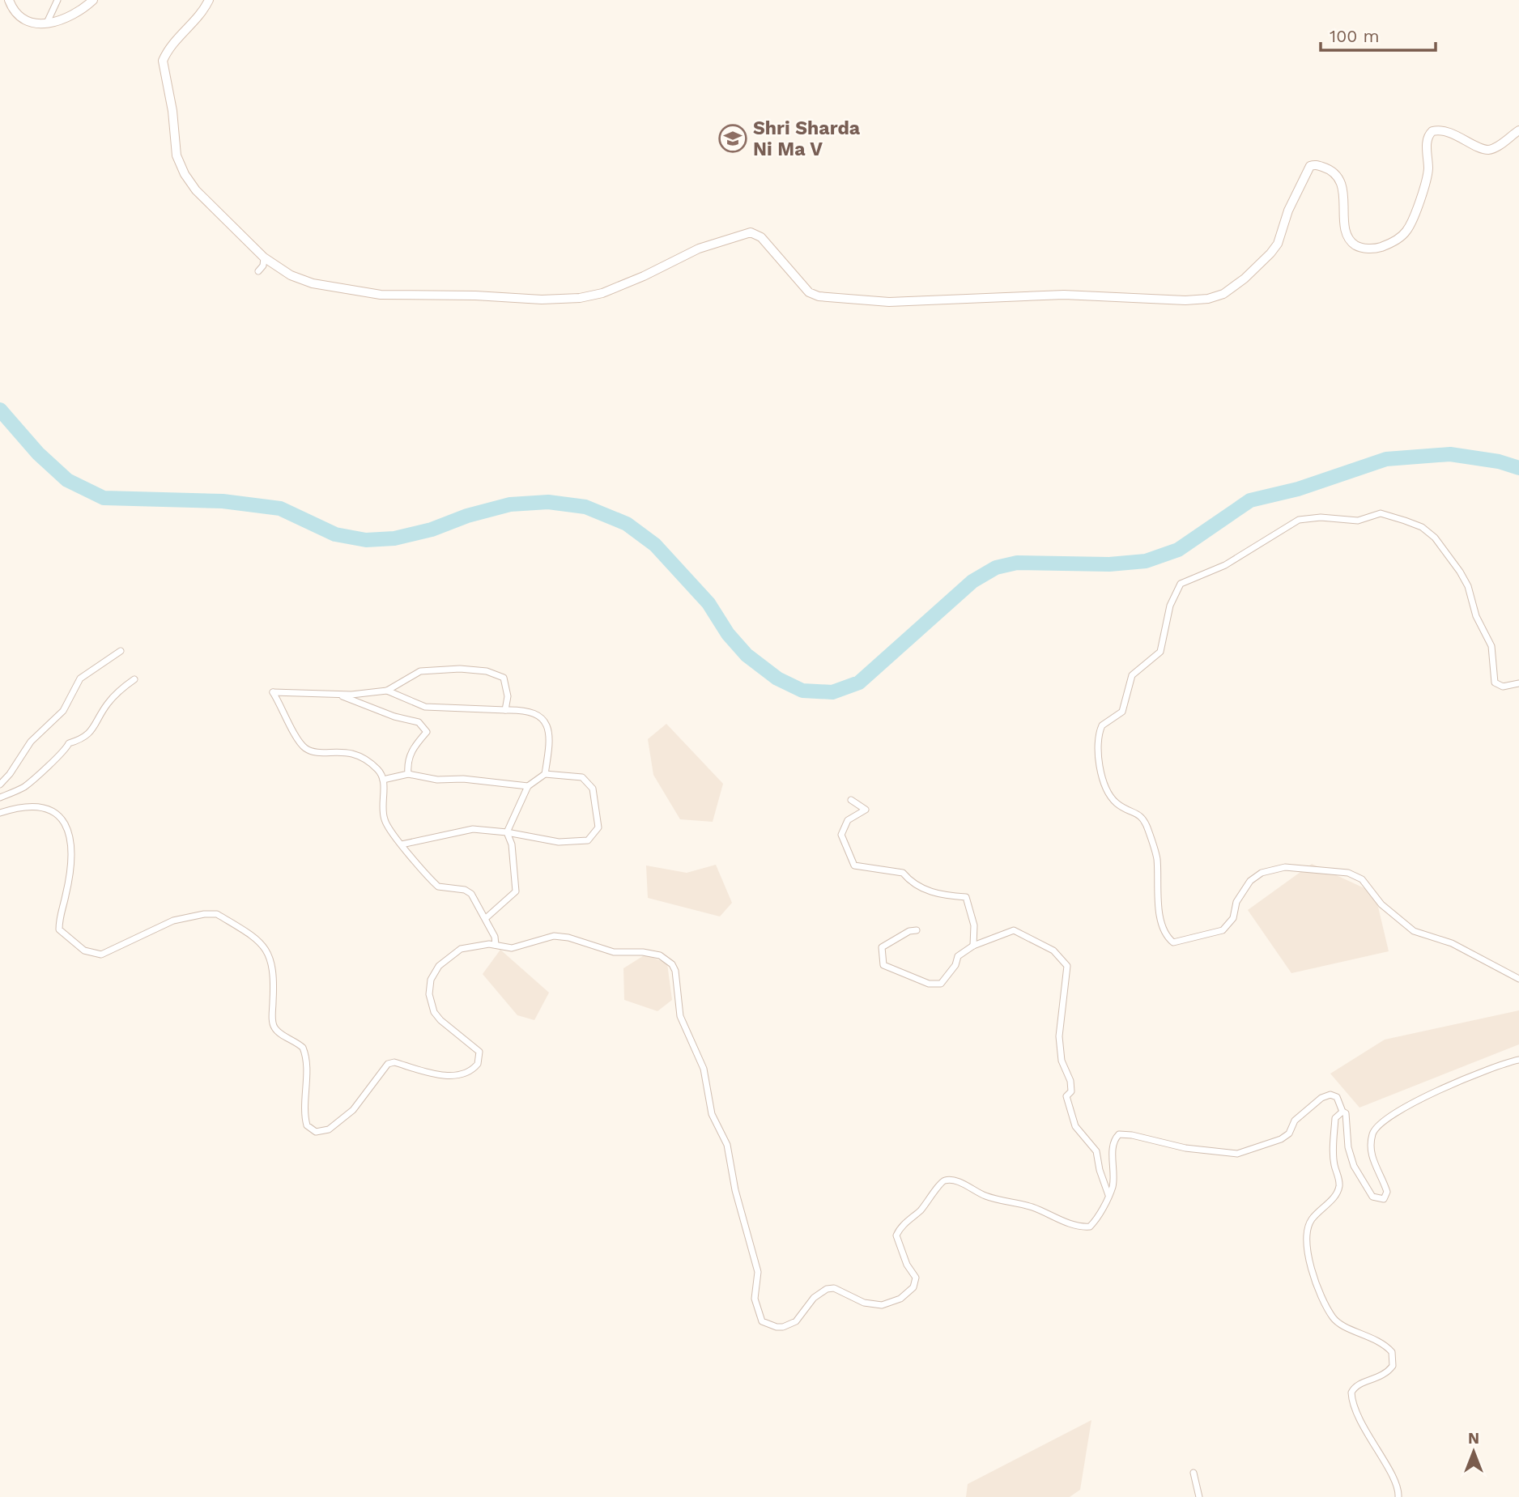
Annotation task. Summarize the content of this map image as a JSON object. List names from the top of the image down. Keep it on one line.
{"places":{"school or university":["Shri Sharda Ni Ma V"]},"scale_bar":"100 m","north":"top"}
